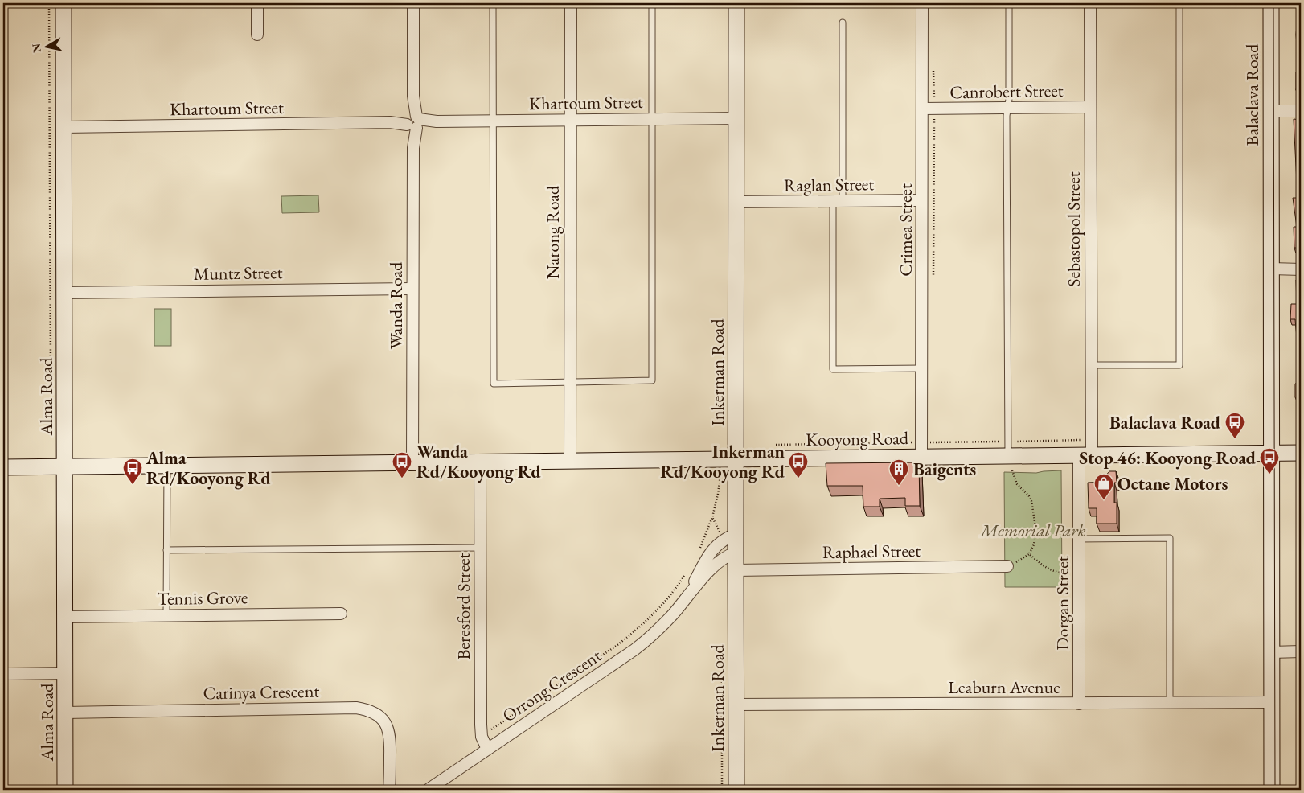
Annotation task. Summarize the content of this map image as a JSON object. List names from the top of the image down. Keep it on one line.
{"streets":{"street":["Canrobert Street","Balaclava Road","Khartoum Street","Raglan Street","Sebastopol Street","Crimea Street","Narong Road","Muntz Street","Wanda Road","Inkerman Road","Alma Road","Kooyong Road","Raphael Street","Tennis Grove","Dorgan Street","Beresford Street","Orrong Crescent","Leaburn Avenue","Carinya Crescent"]},"crossings":[["Canrobert Street","Sebastopol Street"],["Canrobert Street","Crimea Street"],["Balaclava Road","Kooyong Road"],["Balaclava Road","Leaburn Avenue"],["Khartoum Street","Narong Road"],["Khartoum Street","Wanda Road"],["Khartoum Street","Inkerman Road"],["Khartoum Street","Alma Road"],["Raglan Street","Crimea Street"],["Raglan Street","Inkerman Road"],["Sebastopol Street","Kooyong Road"],["Sebastopol Street","Dorgan Street"],["Crimea Street","Kooyong Road"],["Narong Road","Kooyong Road"],["Muntz Street","Wanda Road"],["Muntz Street","Alma Road"],["Wanda Road","Kooyong Road"],["Inkerman Road","Kooyong Road"],["Inkerman Road","Raphael Street"],["Inkerman Road","Orrong Crescent"],["Inkerman Road","Leaburn Avenue"],["Alma Road","Kooyong Road"],["Alma Road","Tennis Grove"],["Alma Road","Carinya Crescent"],["Kooyong Road","Dorgan Street"],["Kooyong Road","Beresford Street"],["Dorgan Street","Leaburn Avenue"],["Beresford Street","Orrong Crescent"]],"parks":["Memorial Park"],"places":{"bus stop":["Balaclava Road","Stop 46: Kooyong Road","Wanda Rd/Kooyong Rd","Inkerman Rd/Kooyong Rd","Alma Rd/Kooyong Rd"],"building":["Baigents"],"shop":["Octane Motors"]},"north":"left"}
